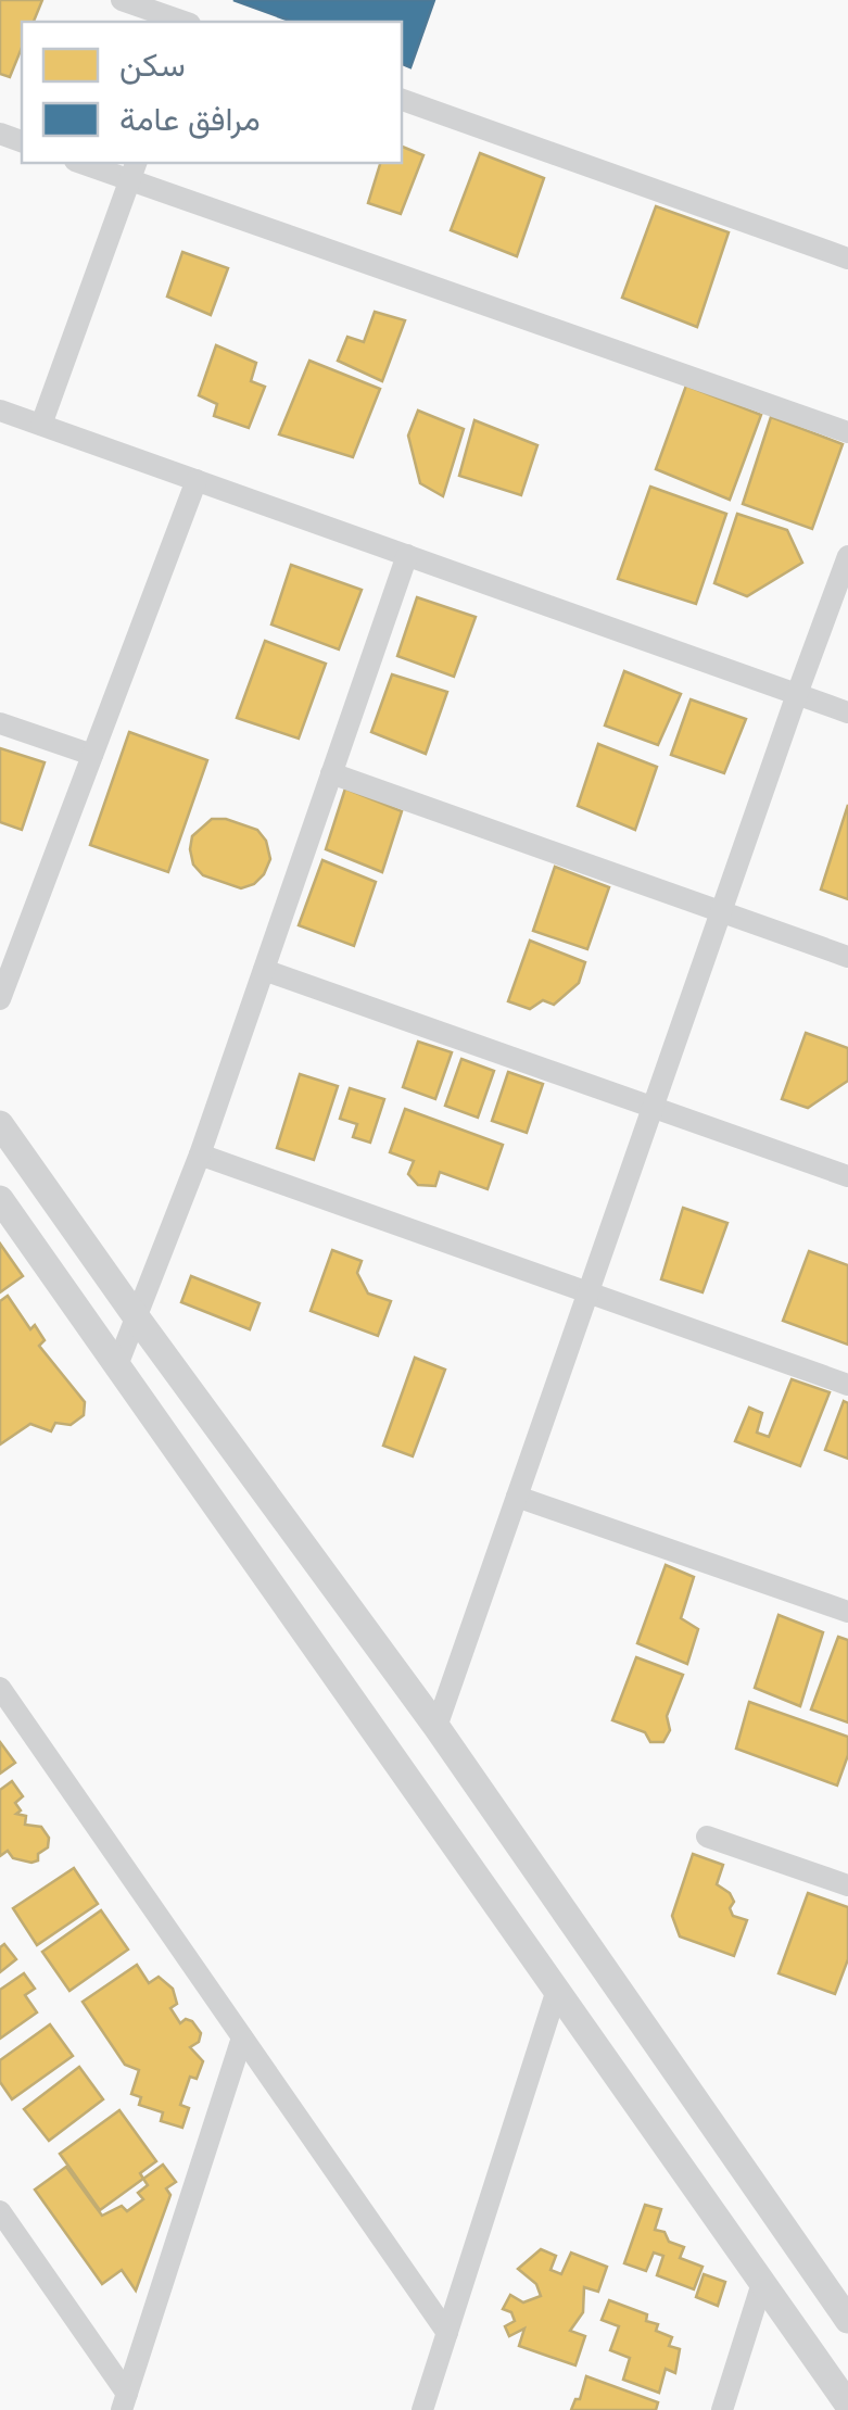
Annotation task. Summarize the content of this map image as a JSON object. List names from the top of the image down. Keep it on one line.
{"legend":["سكن","مرافق عامة"]}
